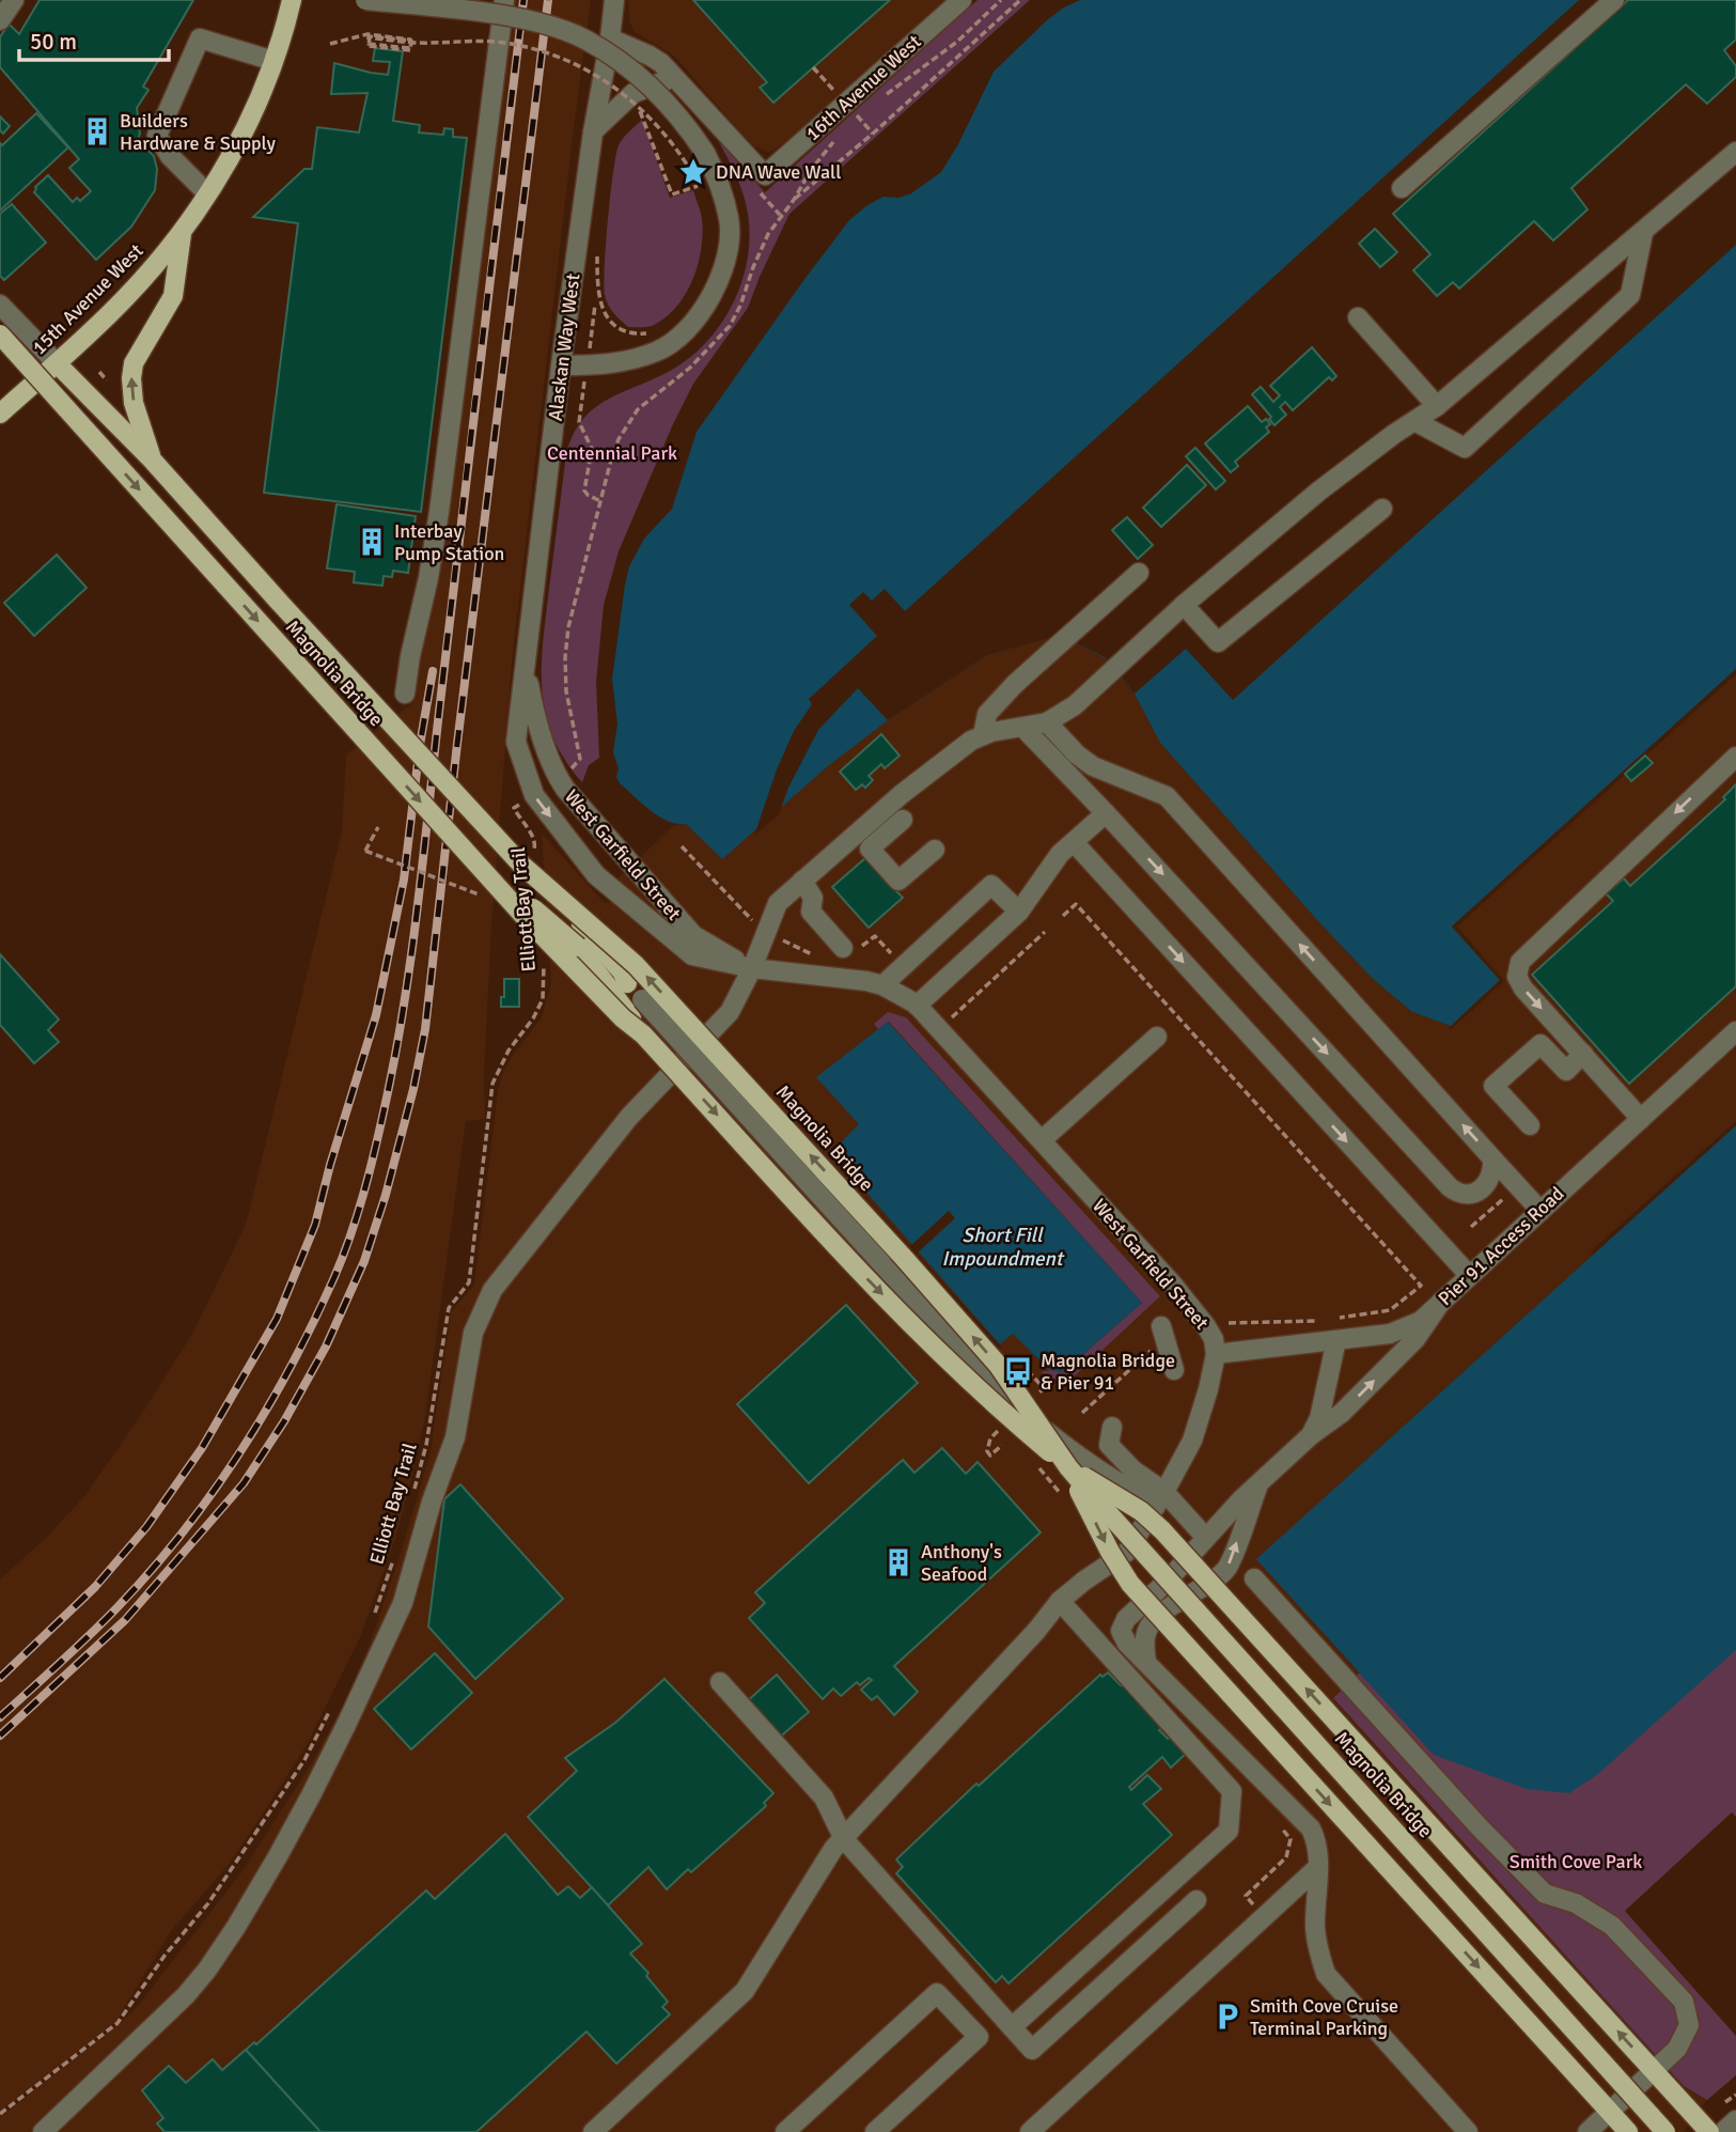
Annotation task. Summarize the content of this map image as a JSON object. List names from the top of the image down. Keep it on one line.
{"streets":{"main road":["15th Avenue West","Magnolia Bridge"],"street":["16th Avenue West","Alaskan Way West","West Garfield Street","Pier 91 Access Road"],"path":["Elliott Bay Trail"]},"crossings":[["Alaskan Way West","West Garfield Street"],["Magnolia Bridge","Elliott Bay Trail"],["West Garfield Street","Pier 91 Access Road"]],"water":["Short Fill Impoundment"],"parks":["Centennial Park","Smith Cove Park"],"places":{"building":["Builders Hardware & Supply","Interbay Pump Station","Anthony's Seafood"],"place":["DNA Wave Wall"],"bus stop":["Magnolia Bridge & Pier 91"],"parking":["Smith Cove Cruise Terminal Parking"]},"scale_bar":"50 m"}
